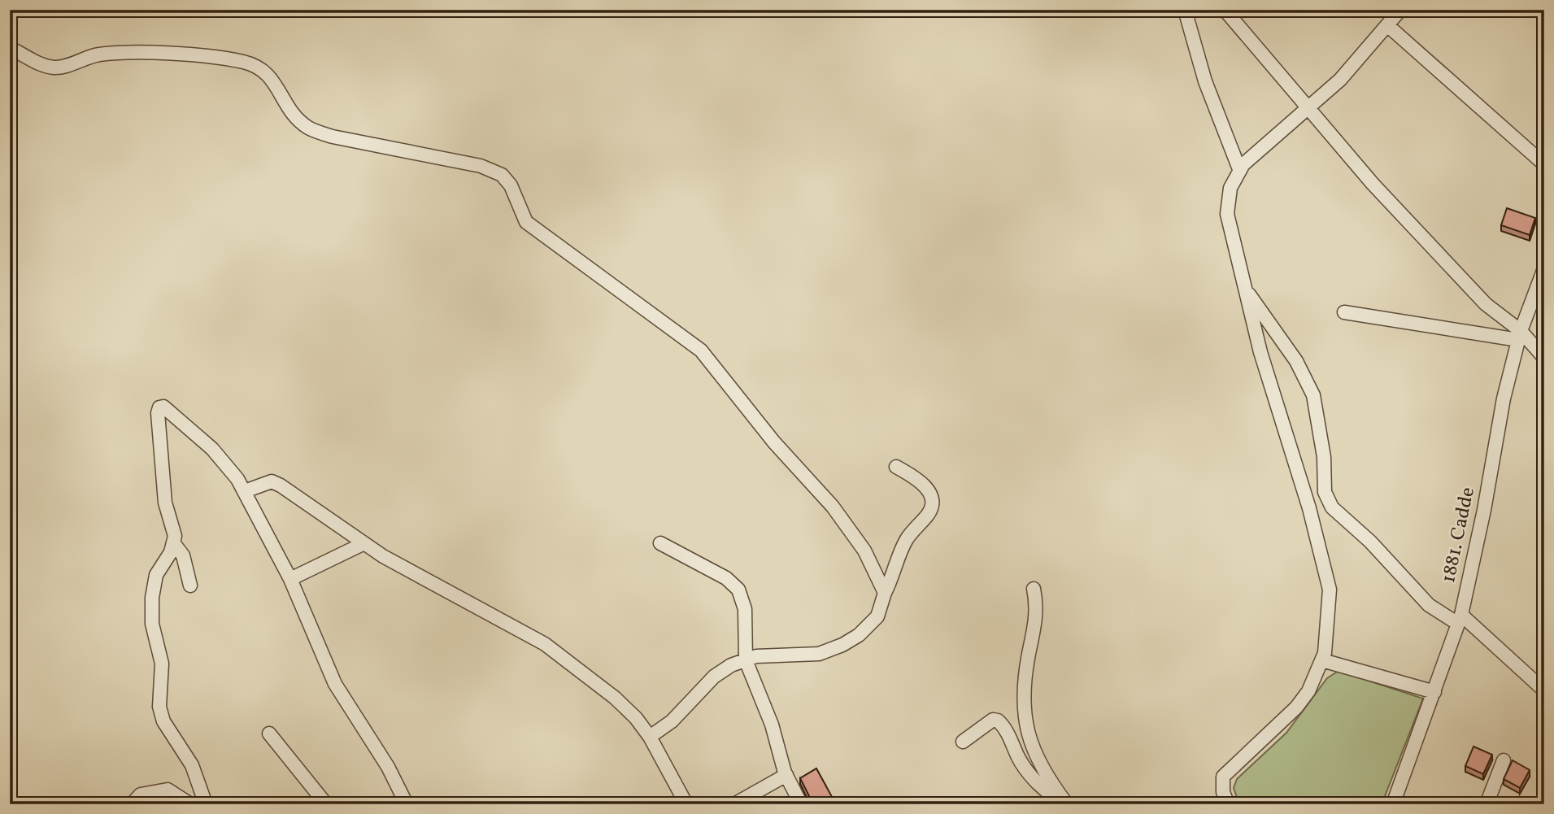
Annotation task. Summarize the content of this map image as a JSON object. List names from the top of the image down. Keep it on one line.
{"streets":{"street":["1881. Cadde"]}}
